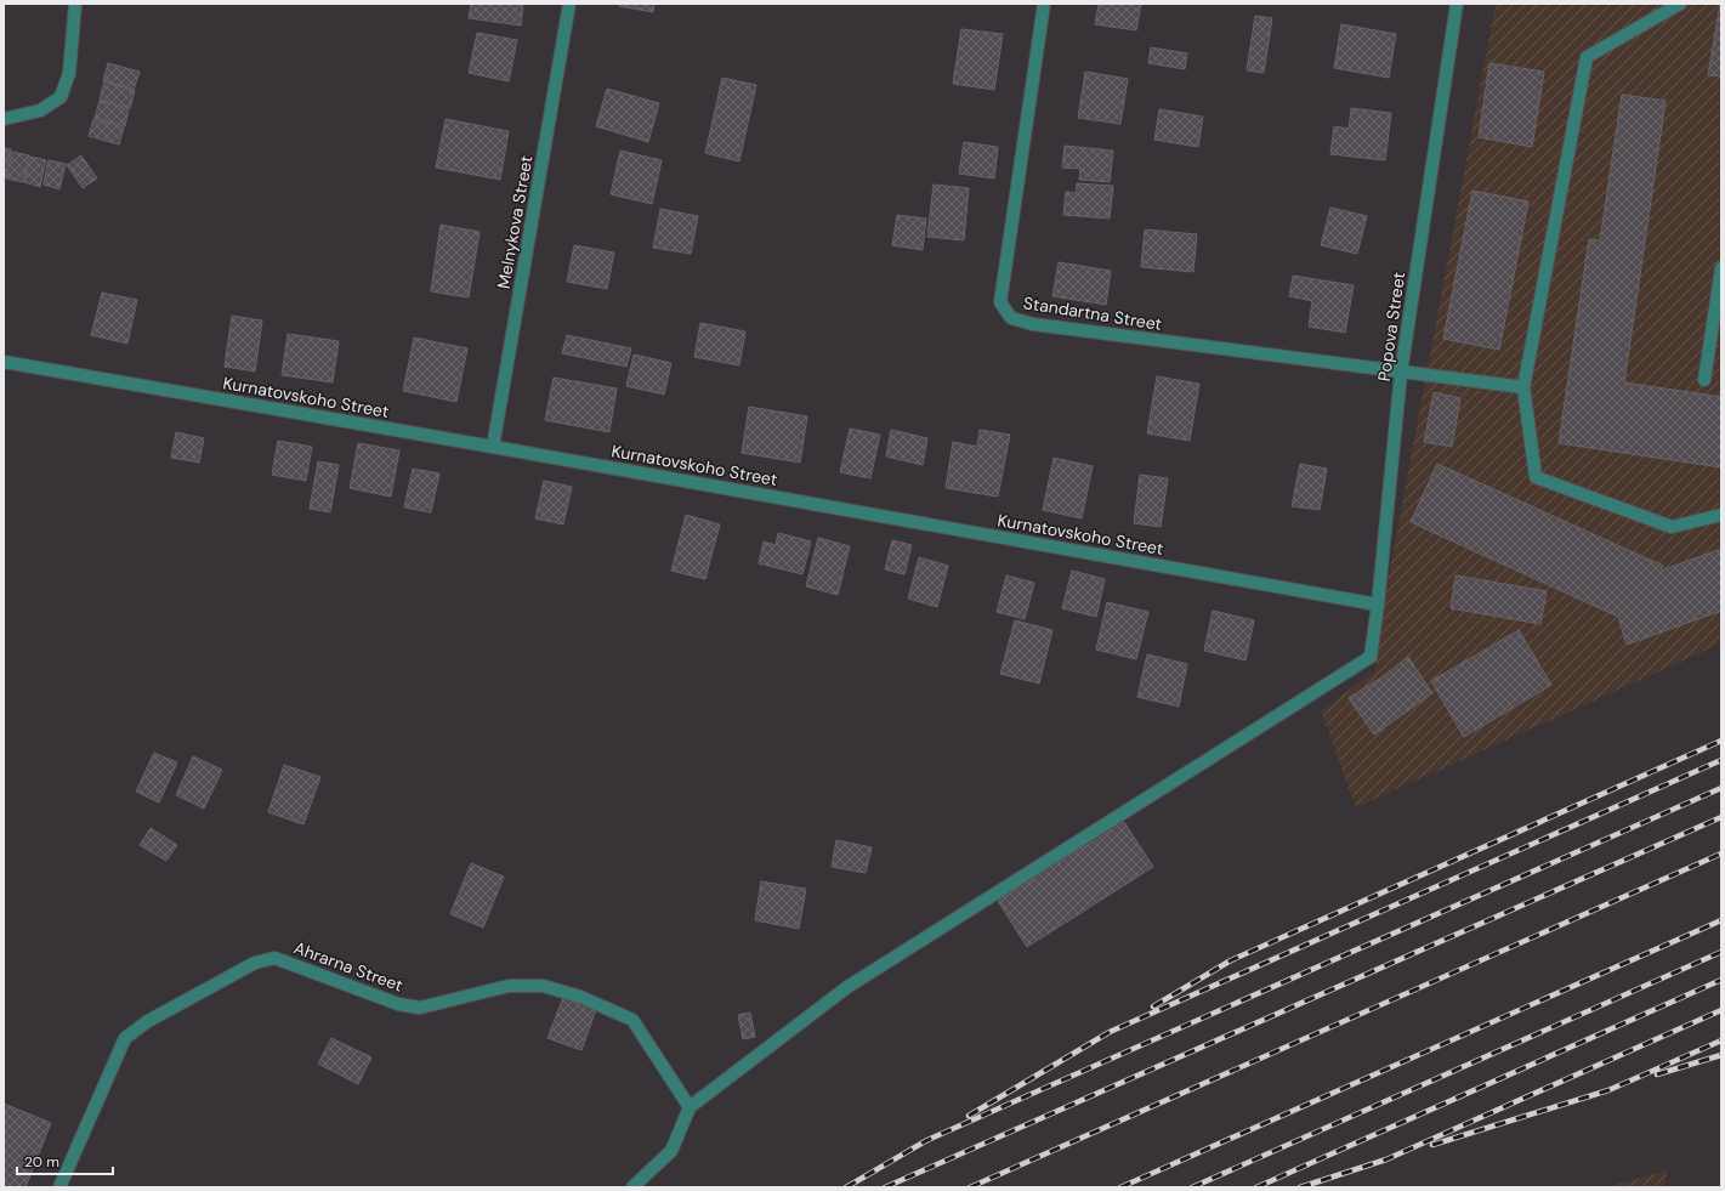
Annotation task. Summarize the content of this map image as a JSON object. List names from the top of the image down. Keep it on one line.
{"streets":{"street":["Melnykova Street","Standartna Street","Popova Street","Kurnatovskoho Street","Ahrarna Street"]},"crossings":[["Melnykova Street","Kurnatovskoho Street"],["Standartna Street","Popova Street"],["Popova Street","Kurnatovskoho Street"],["Popova Street","Ahrarna Street"]],"scale_bar":"20 m"}
